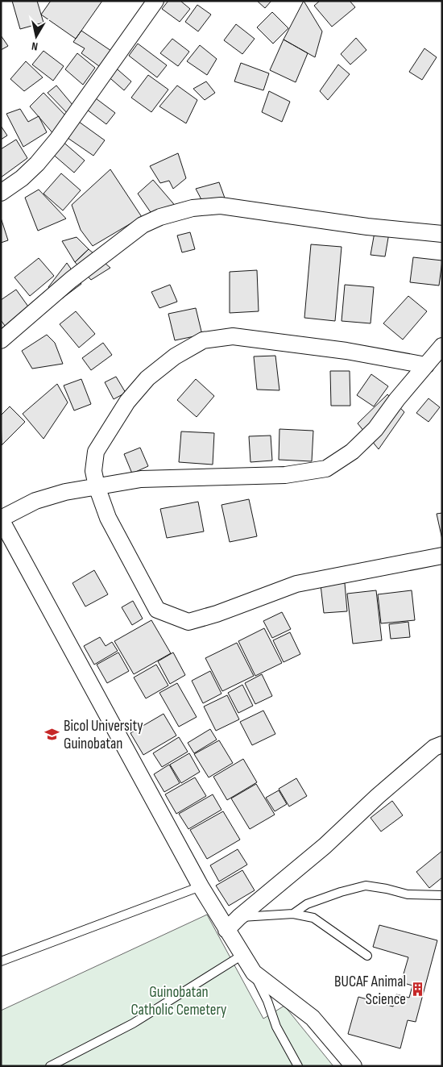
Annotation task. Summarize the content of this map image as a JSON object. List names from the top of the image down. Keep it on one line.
{"parks":["Guinobatan Catholic Cemetery"],"places":{"school or university":["Bicol University Guinobatan"],"building":["BUCAF Animal Science"]},"north":"bottom"}
